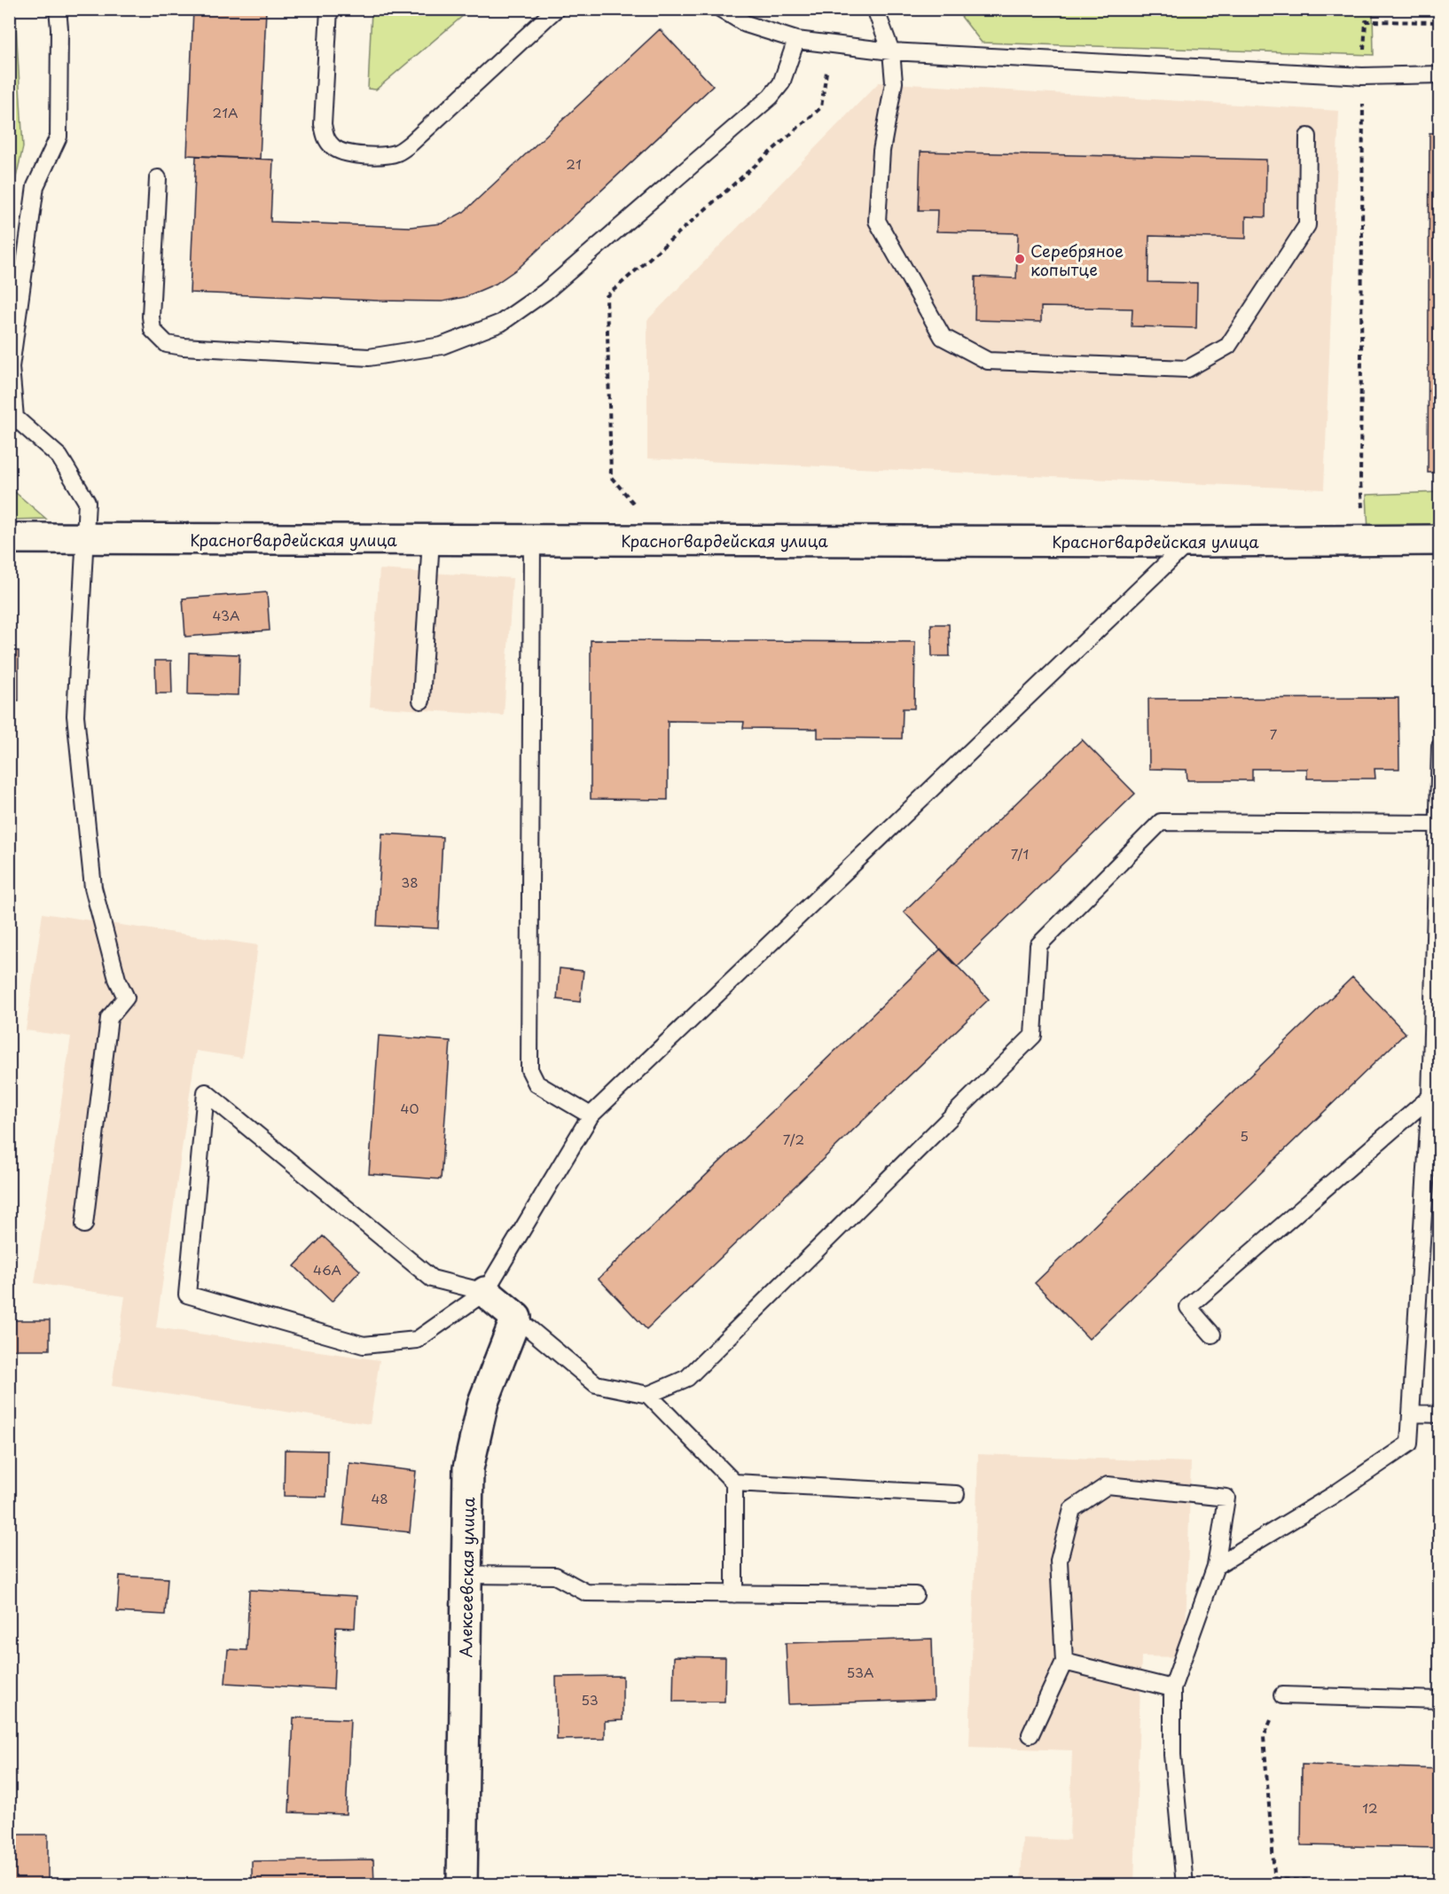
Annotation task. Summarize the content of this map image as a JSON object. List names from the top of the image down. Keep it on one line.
{"streets":{"street":["Красногвардейская улица","Алексеевская улица"]},"places":["Серебряное копытце"],"house_numbers":["21А","21","43А","7","7/1","38","40","5","7/2","46А","48","53А","53","12"]}
